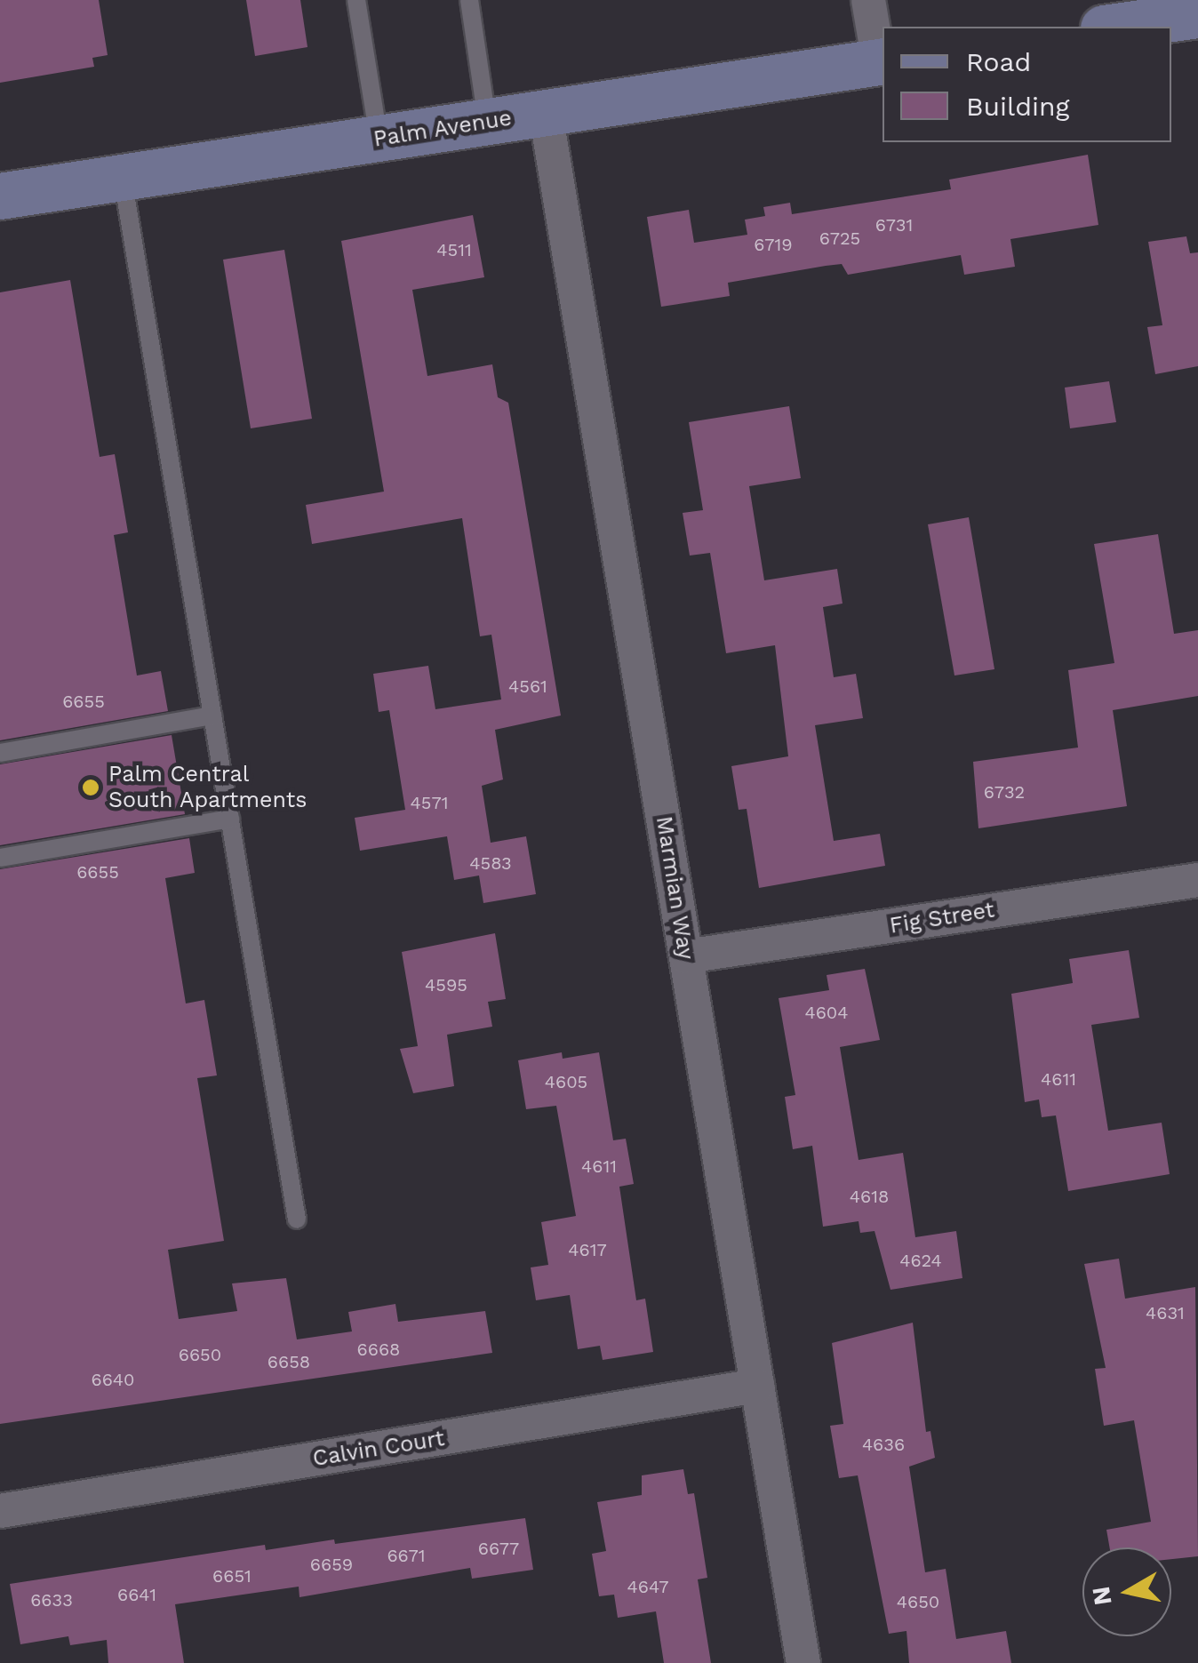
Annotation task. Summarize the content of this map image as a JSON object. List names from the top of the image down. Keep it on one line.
{"streets":{"street":["Palm Avenue","Marmian Way","Fig Street","Calvin Court"]},"crossings":[["Palm Avenue","Marmian Way"],["Marmian Way","Fig Street"],["Marmian Way","Calvin Court"]],"places":["Palm Central South Apartments"],"house_numbers":["6731","6725","6719","4511","4561","6655","6732","4571","4583","6655","4595","4604","4611","4605","4611","4618","4617","4624","4631","6668","6650","6658","6640","4636","6677","6671","6659","6651","4647","6641","6633","4650"],"legend":["Road","Building"],"north":"left"}
